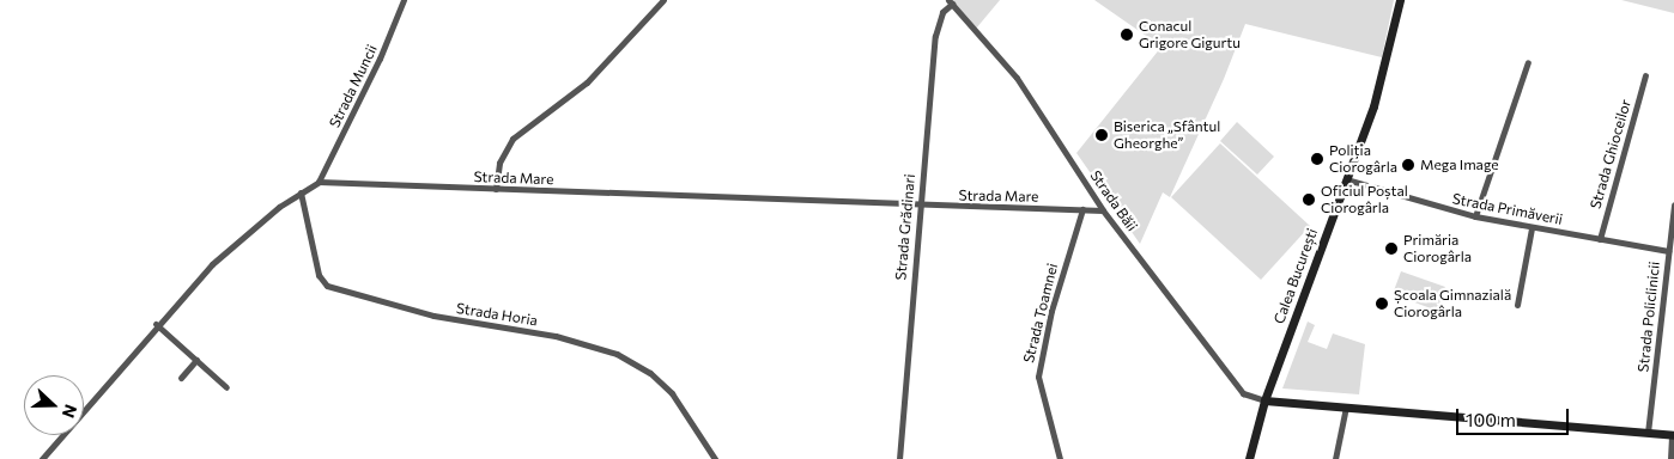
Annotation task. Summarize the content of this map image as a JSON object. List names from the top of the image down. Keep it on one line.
{"streets":{"main road":["Calea București"],"street":["Strada Muncii","Strada Ghioceilor","Strada Mare","Strada Băii","Strada Primăverii","Strada Grădinari","Strada Toamnei","Strada Horia","Strada Policlinicii"]},"crossings":[["Strada Muncii","Strada Mare"],["Strada Ghioceilor","Strada Primăverii"],["Strada Mare","Strada Băii"],["Strada Mare","Strada Grădinari"],["Strada Mare","Strada Toamnei"],["Strada Băii","Strada Grădinari"],["Strada Băii","Calea București"],["Strada Primăverii","Calea București"],["Strada Primăverii","Strada Policlinicii"]],"places":["Conacul Grigore Gigurtu","Biserica „Sfântul Gheorghe”","Poliția Ciorogârla","Mega Image","Oficiul Poștal Ciorogârla","Primăria Ciorogârla","Școala Gimnazială Ciorogârla"],"scale_bar":"100 m","north":"right"}
